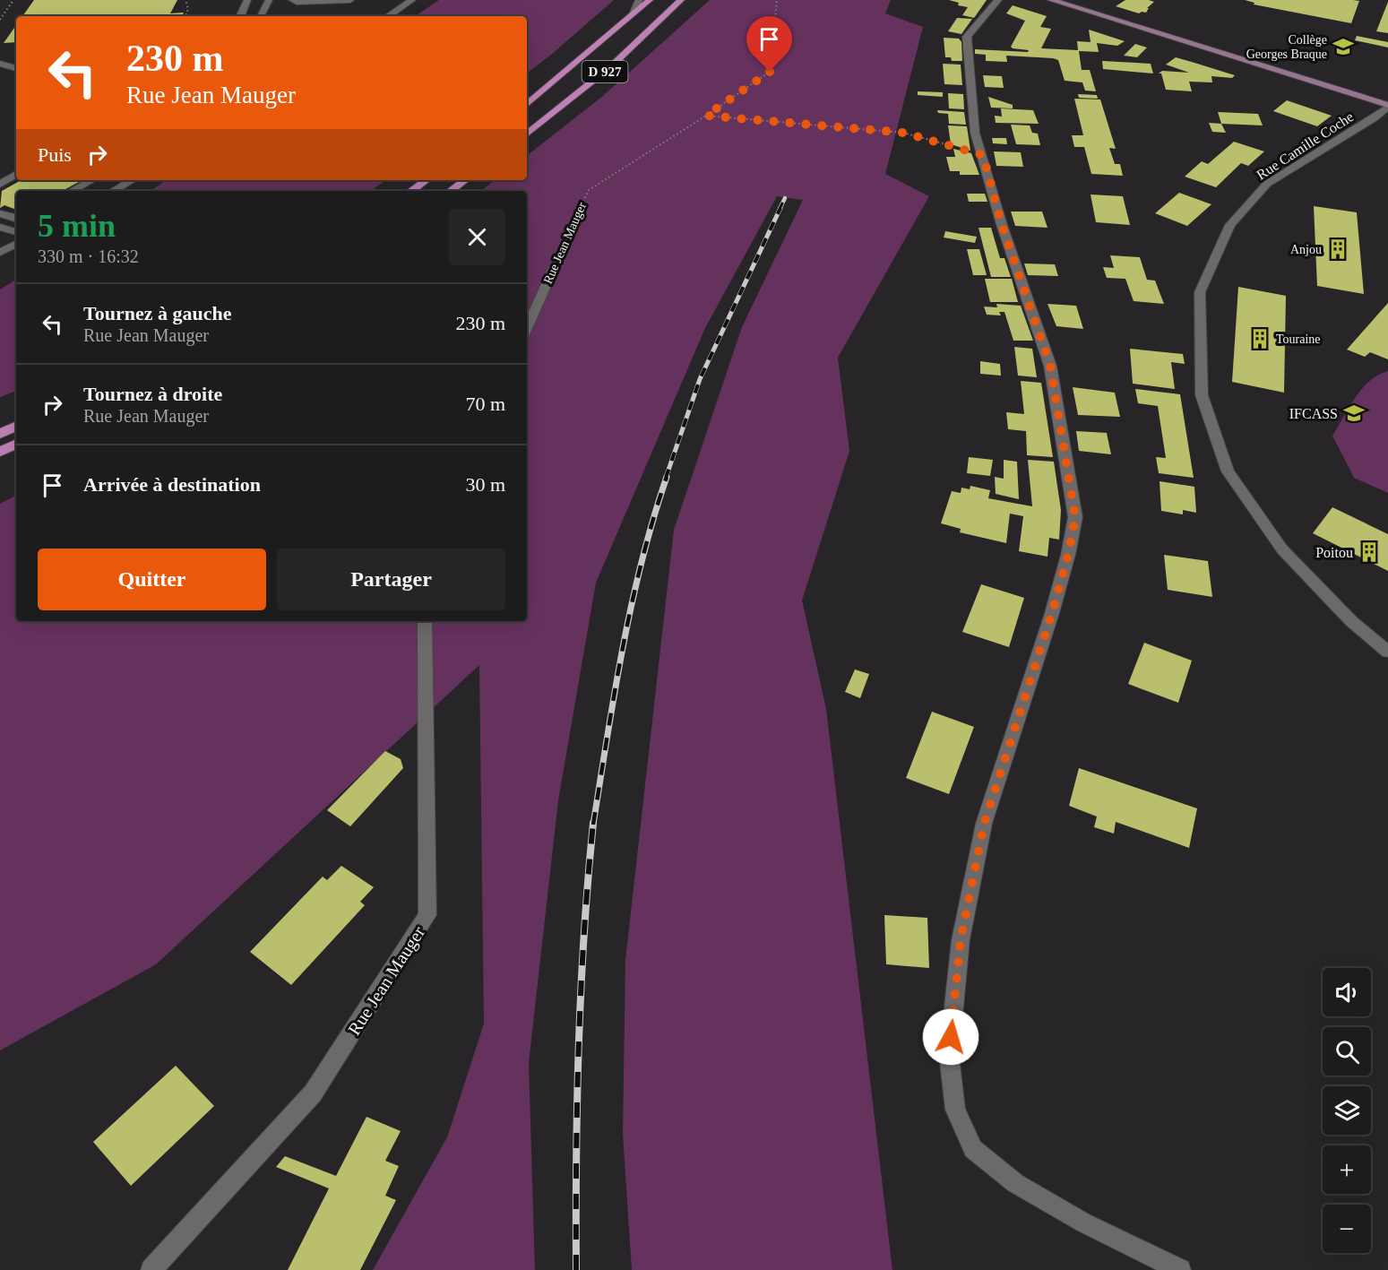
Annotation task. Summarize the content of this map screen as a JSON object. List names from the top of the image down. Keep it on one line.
{"streets":{"main road":["D 927"],"street":["Rue Camille Coche","Rue Jean Mauger"]},"places":{"school or university":["Collège Georges Braque","IFCASS"],"building":["Anjou","Touraine","Poitou"]},"page":{"turn":["230 m","Rue Jean Mauger"],"then":"Puis","heading":["5 min","330 m · 16:32"],"list":[{"name":"Tournez à gauche","note":"Rue Jean Mauger","value":"230 m"},{"name":"Tournez à droite","note":"Rue Jean Mauger","value":"70 m"},{"name":"Arrivée à destination","value":"30 m"}],"buttons":["Quitter","Partager"],"map_buttons":["+","−"]}}
